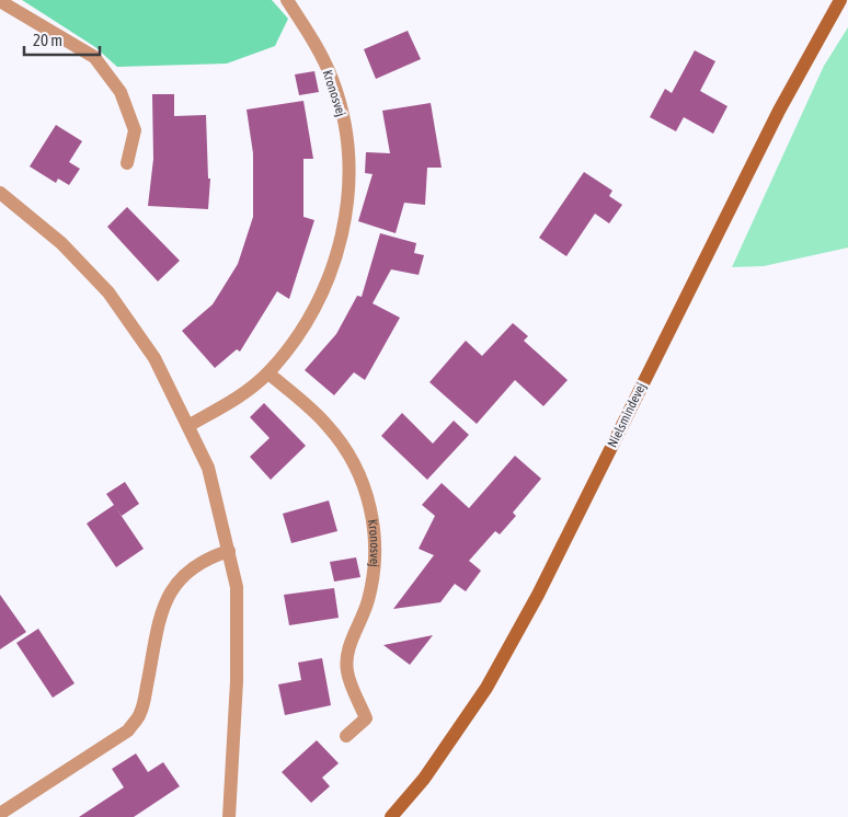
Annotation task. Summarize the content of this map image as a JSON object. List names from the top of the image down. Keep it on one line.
{"streets":{"street":["Kronosvej","Nielsmindevej"]},"scale_bar":"20 m"}
